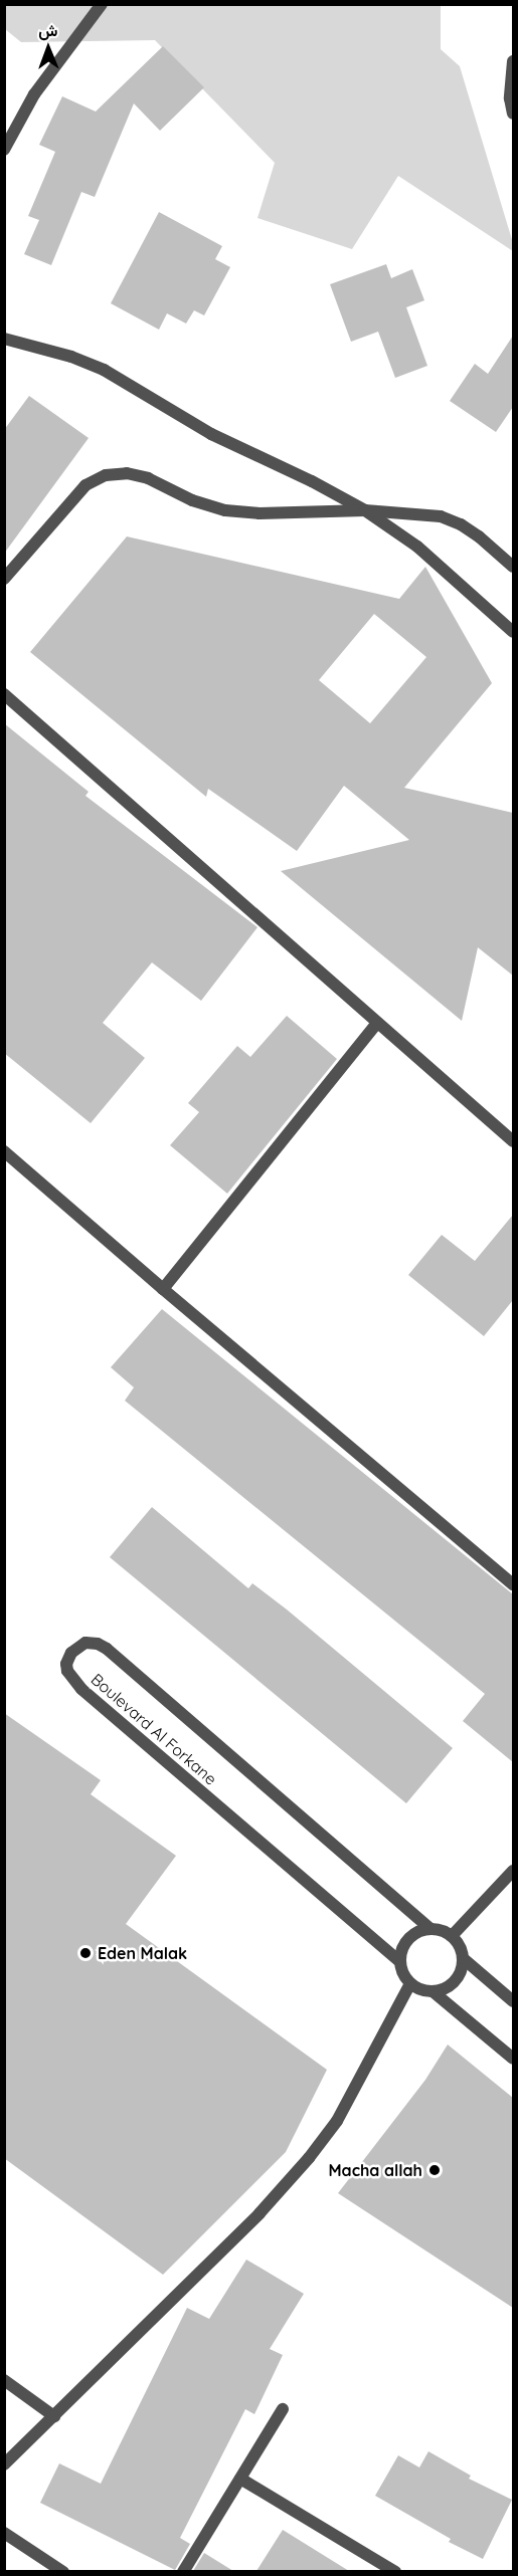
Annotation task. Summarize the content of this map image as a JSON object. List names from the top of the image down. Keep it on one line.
{"streets":{"street":["Boulevard Al Forkane"]},"places":["Eden Malak","Macha allah"],"north":"top"}
